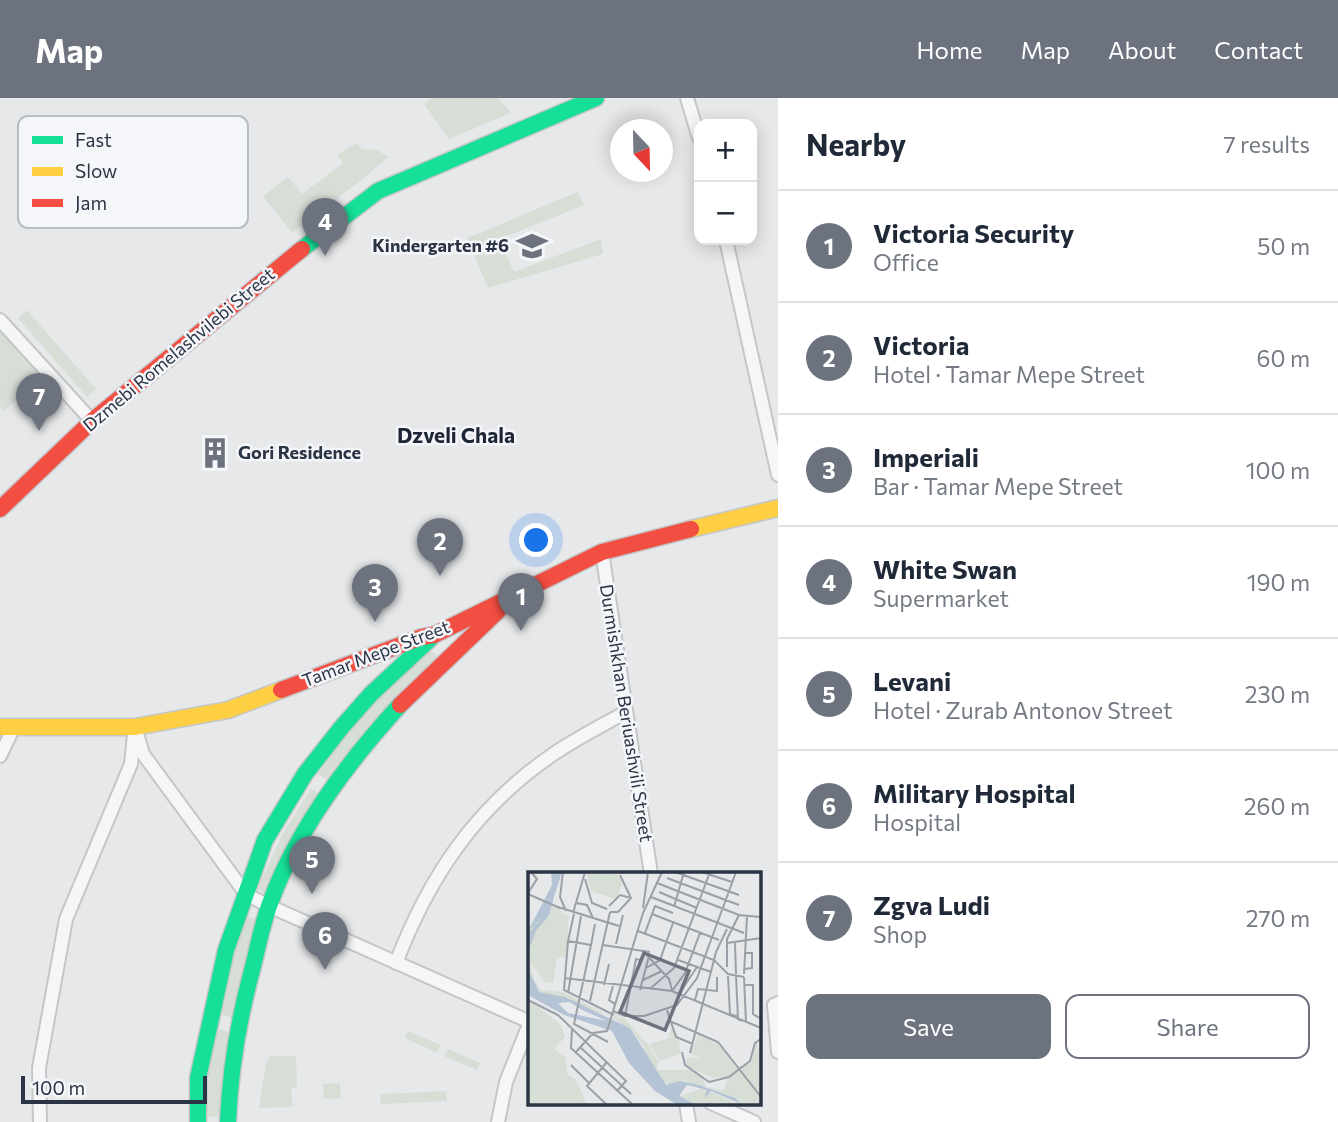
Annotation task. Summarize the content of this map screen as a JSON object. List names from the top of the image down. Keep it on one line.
{"streets":{"street":["Dzmebi Romelashvilebi Street","Tamar Mepe Street","Durmishkhan Beriuashvili Street"]},"crossings":[["Tamar Mepe Street","Durmishkhan Beriuashvili Street"]],"districts":["Dzveli Chala"],"places":{"school or university":["Kindergarten #6"],"building":["Gori Residence"]},"legend":["Fast","Slow","Jam"],"scale_bar":"100 m","north":"bottom","page":{"header":"Map","nav":["Home","Map","About","Contact"],"heading":["Nearby","7 results"],"map_buttons":["+","−"],"list":[{"mark":"1","name":"Victoria Security","note":"Office","value":"50 m"},{"mark":"2","name":"Victoria","note":"Hotel · Tamar Mepe Street","value":"60 m"},{"mark":"3","name":"Imperiali","note":"Bar · Tamar Mepe Street","value":"100 m"},{"mark":"4","name":"White Swan","note":"Supermarket","value":"190 m"},{"mark":"5","name":"Levani","note":"Hotel · Zurab Antonov Street","value":"230 m"},{"mark":"6","name":"Military Hospital","note":"Hospital","value":"260 m"},{"mark":"7","name":"Zgva Ludi","note":"Shop","value":"270 m"}],"pins":["4","7","2","3","1","5","6"],"buttons":["Save","Share"],"scale":"100 m"}}
